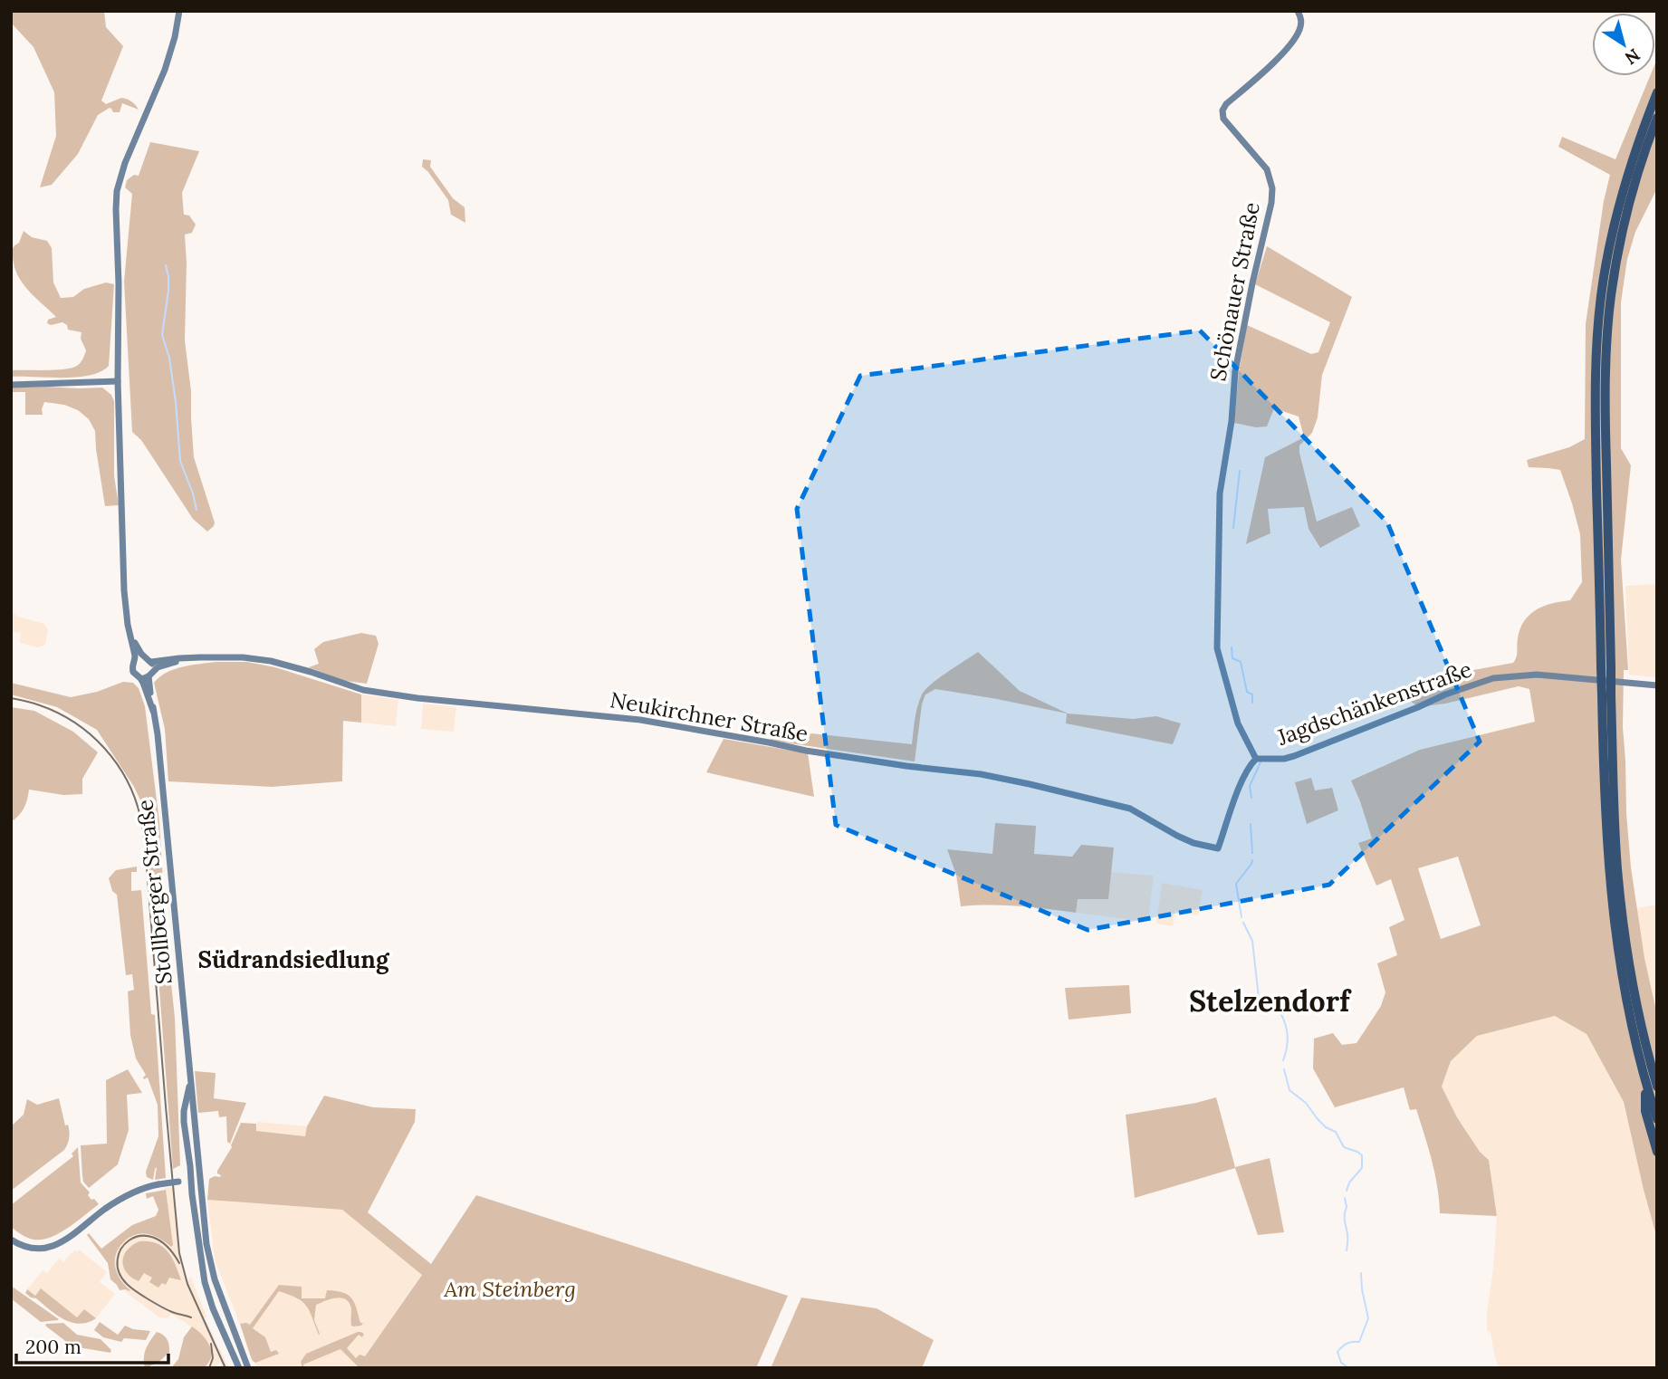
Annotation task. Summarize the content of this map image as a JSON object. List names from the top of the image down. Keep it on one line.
{"streets":{"main road":["Schönauer Straße","Jagdschänkenstraße","Neukirchner Straße","Stollberger Straße"]},"crossings":[["Schönauer Straße","Jagdschänkenstraße"],["Schönauer Straße","Neukirchner Straße"],["Jagdschänkenstraße","Neukirchner Straße"],["Neukirchner Straße","Stollberger Straße"]],"districts":["Südrandsiedlung","Stelzendorf"],"parks":["Am Steinberg"],"scale_bar":"200 m","north":"bottom right"}
